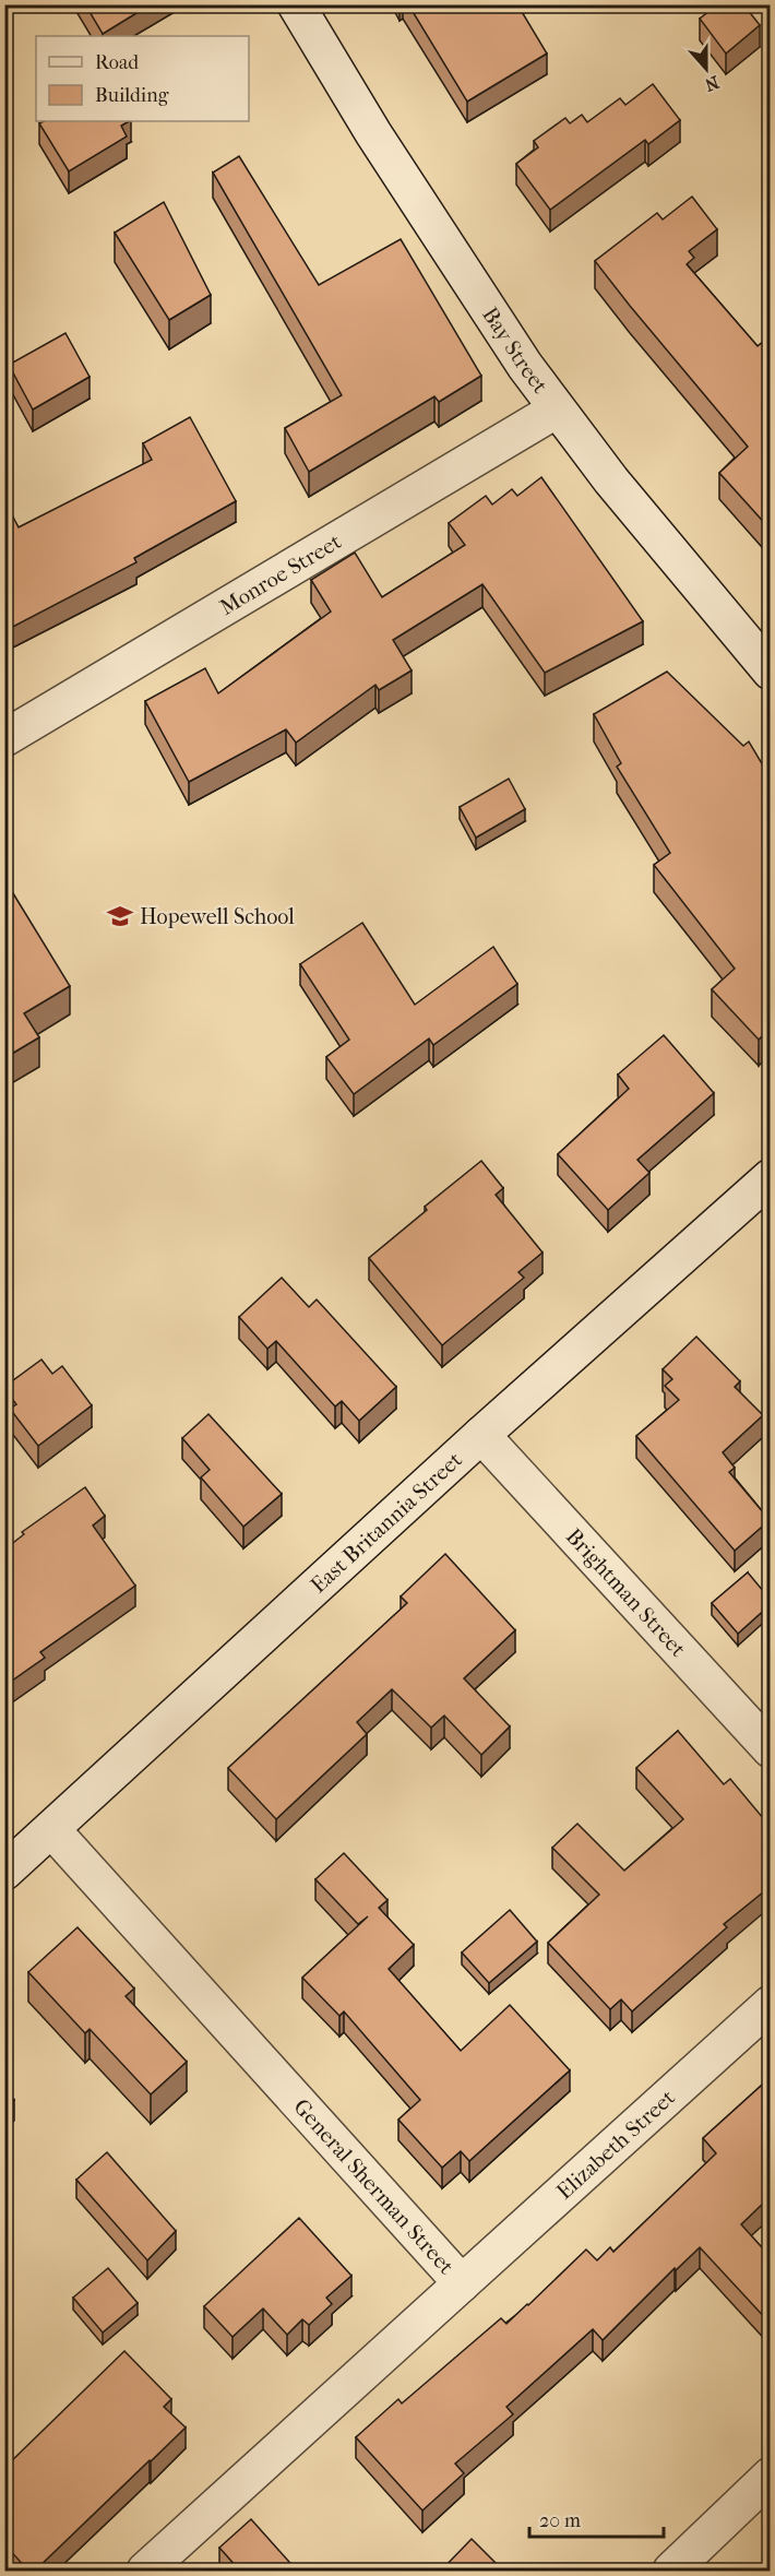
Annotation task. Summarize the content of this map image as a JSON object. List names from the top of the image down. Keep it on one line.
{"streets":{"street":["Bay Street","Monroe Street","East Britannia Street","Brightman Street","Elizabeth Street","General Sherman Street"]},"crossings":[["Bay Street","Monroe Street"],["East Britannia Street","Brightman Street"],["East Britannia Street","General Sherman Street"],["Elizabeth Street","General Sherman Street"]],"places":{"school or university":["Hopewell School"]},"legend":["Road","Building"],"scale_bar":"20 m","north":"bottom"}
